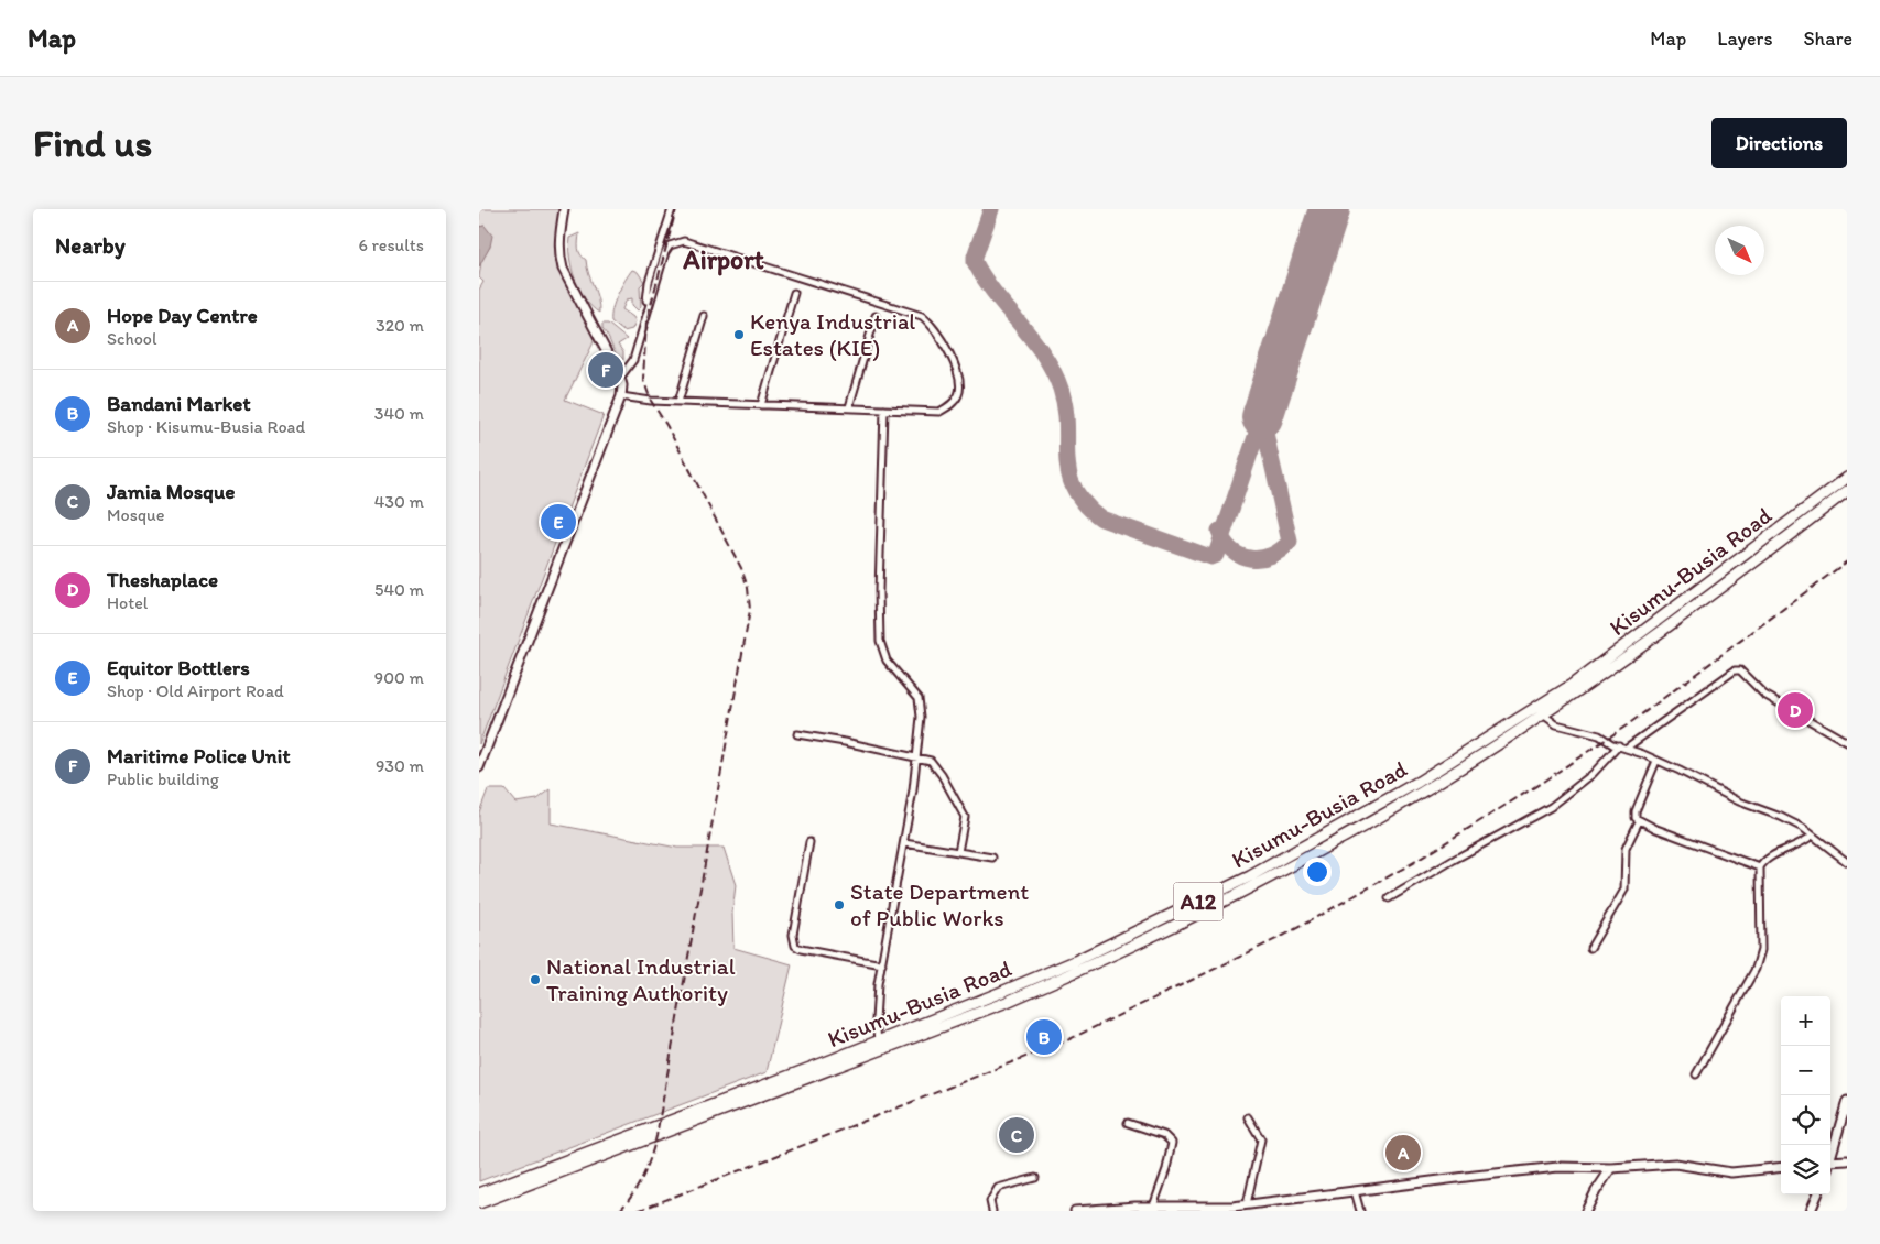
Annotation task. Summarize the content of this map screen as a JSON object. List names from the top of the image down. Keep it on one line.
{"streets":{"highway":["Kisumu-Busia Road","A12"]},"districts":["Airport"],"places":["Kenya Industrial Estates (KIE)","State Department of Public Works","National Industrial Training Authority"],"north":"bottom right","page":{"header":"Map","nav":["Map","Layers","Share"],"buttons":"Directions","title":"Find us","heading":["Nearby","6 results"],"list":[{"mark":"A","name":"Hope Day Centre","note":"School","value":"320 m"},{"mark":"B","name":"Bandani Market","note":"Shop · Kisumu-Busia Road","value":"340 m"},{"mark":"C","name":"Jamia Mosque","note":"Mosque","value":"430 m"},{"mark":"D","name":"Theshaplace","note":"Hotel","value":"540 m"},{"mark":"E","name":"Equitor Bottlers","note":"Shop · Old Airport Road","value":"900 m"},{"mark":"F","name":"Maritime Police Unit","note":"Public building","value":"930 m"}],"pins":["F","E","D","B","C","A"],"map_buttons":["+","−"]}}
